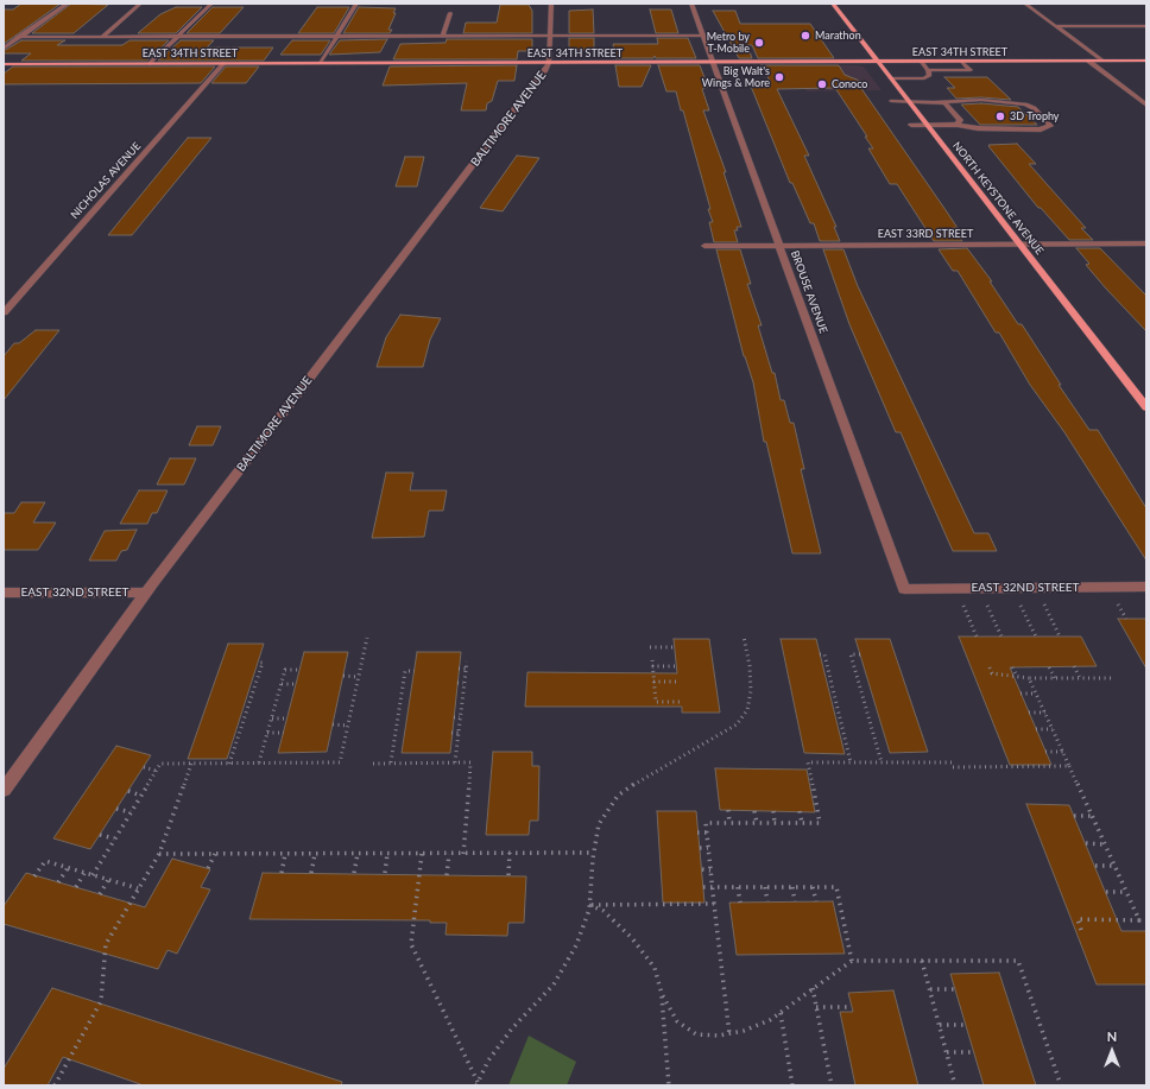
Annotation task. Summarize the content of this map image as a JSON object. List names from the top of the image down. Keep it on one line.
{"streets":{"main road":["EAST 34TH STREET","NORTH KEYSTONE AVENUE"],"street":["BALTIMORE AVENUE","NICHOLAS AVENUE","EAST 33RD STREET","BROUSE AVENUE","EAST 32ND STREET"]},"crossings":[["EAST 34TH STREET","BALTIMORE AVENUE"],["EAST 34TH STREET","NICHOLAS AVENUE"],["EAST 34TH STREET","NORTH KEYSTONE AVENUE"],["EAST 34TH STREET","BROUSE AVENUE"],["BALTIMORE AVENUE","EAST 32ND STREET"],["NORTH KEYSTONE AVENUE","EAST 33RD STREET"],["EAST 33RD STREET","BROUSE AVENUE"],["BROUSE AVENUE","EAST 32ND STREET"]],"places":["Marathon","Metro by T-Mobile","Big Walt's Wings & More","Conoco","3D Trophy"],"north":"top"}
